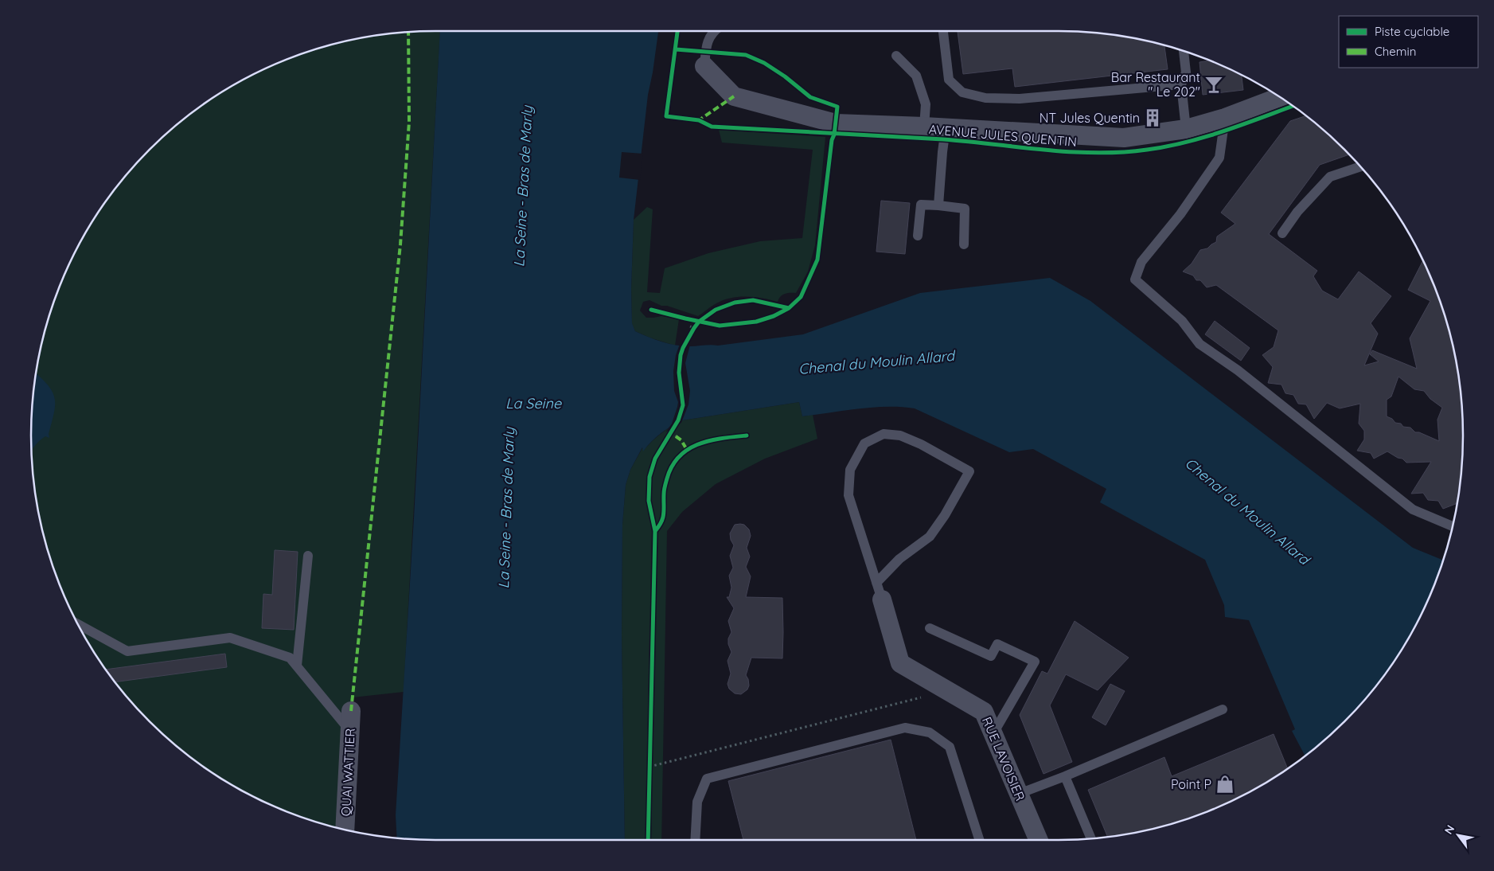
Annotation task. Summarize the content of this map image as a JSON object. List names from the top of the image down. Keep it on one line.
{"streets":{"street":["AVENUE JULES QUENTIN","RUE LAVOISIER","QUAI WATTIER"]},"water":["La Seine - Bras de Marly","Chenal du Moulin Allard","La Seine"],"places":{"bar":["Bar Restaurant \" Le 202\""],"building":["NT Jules Quentin"],"shop":["Point P"]},"legend":["Piste cyclable","Chemin"],"north":"top left"}
